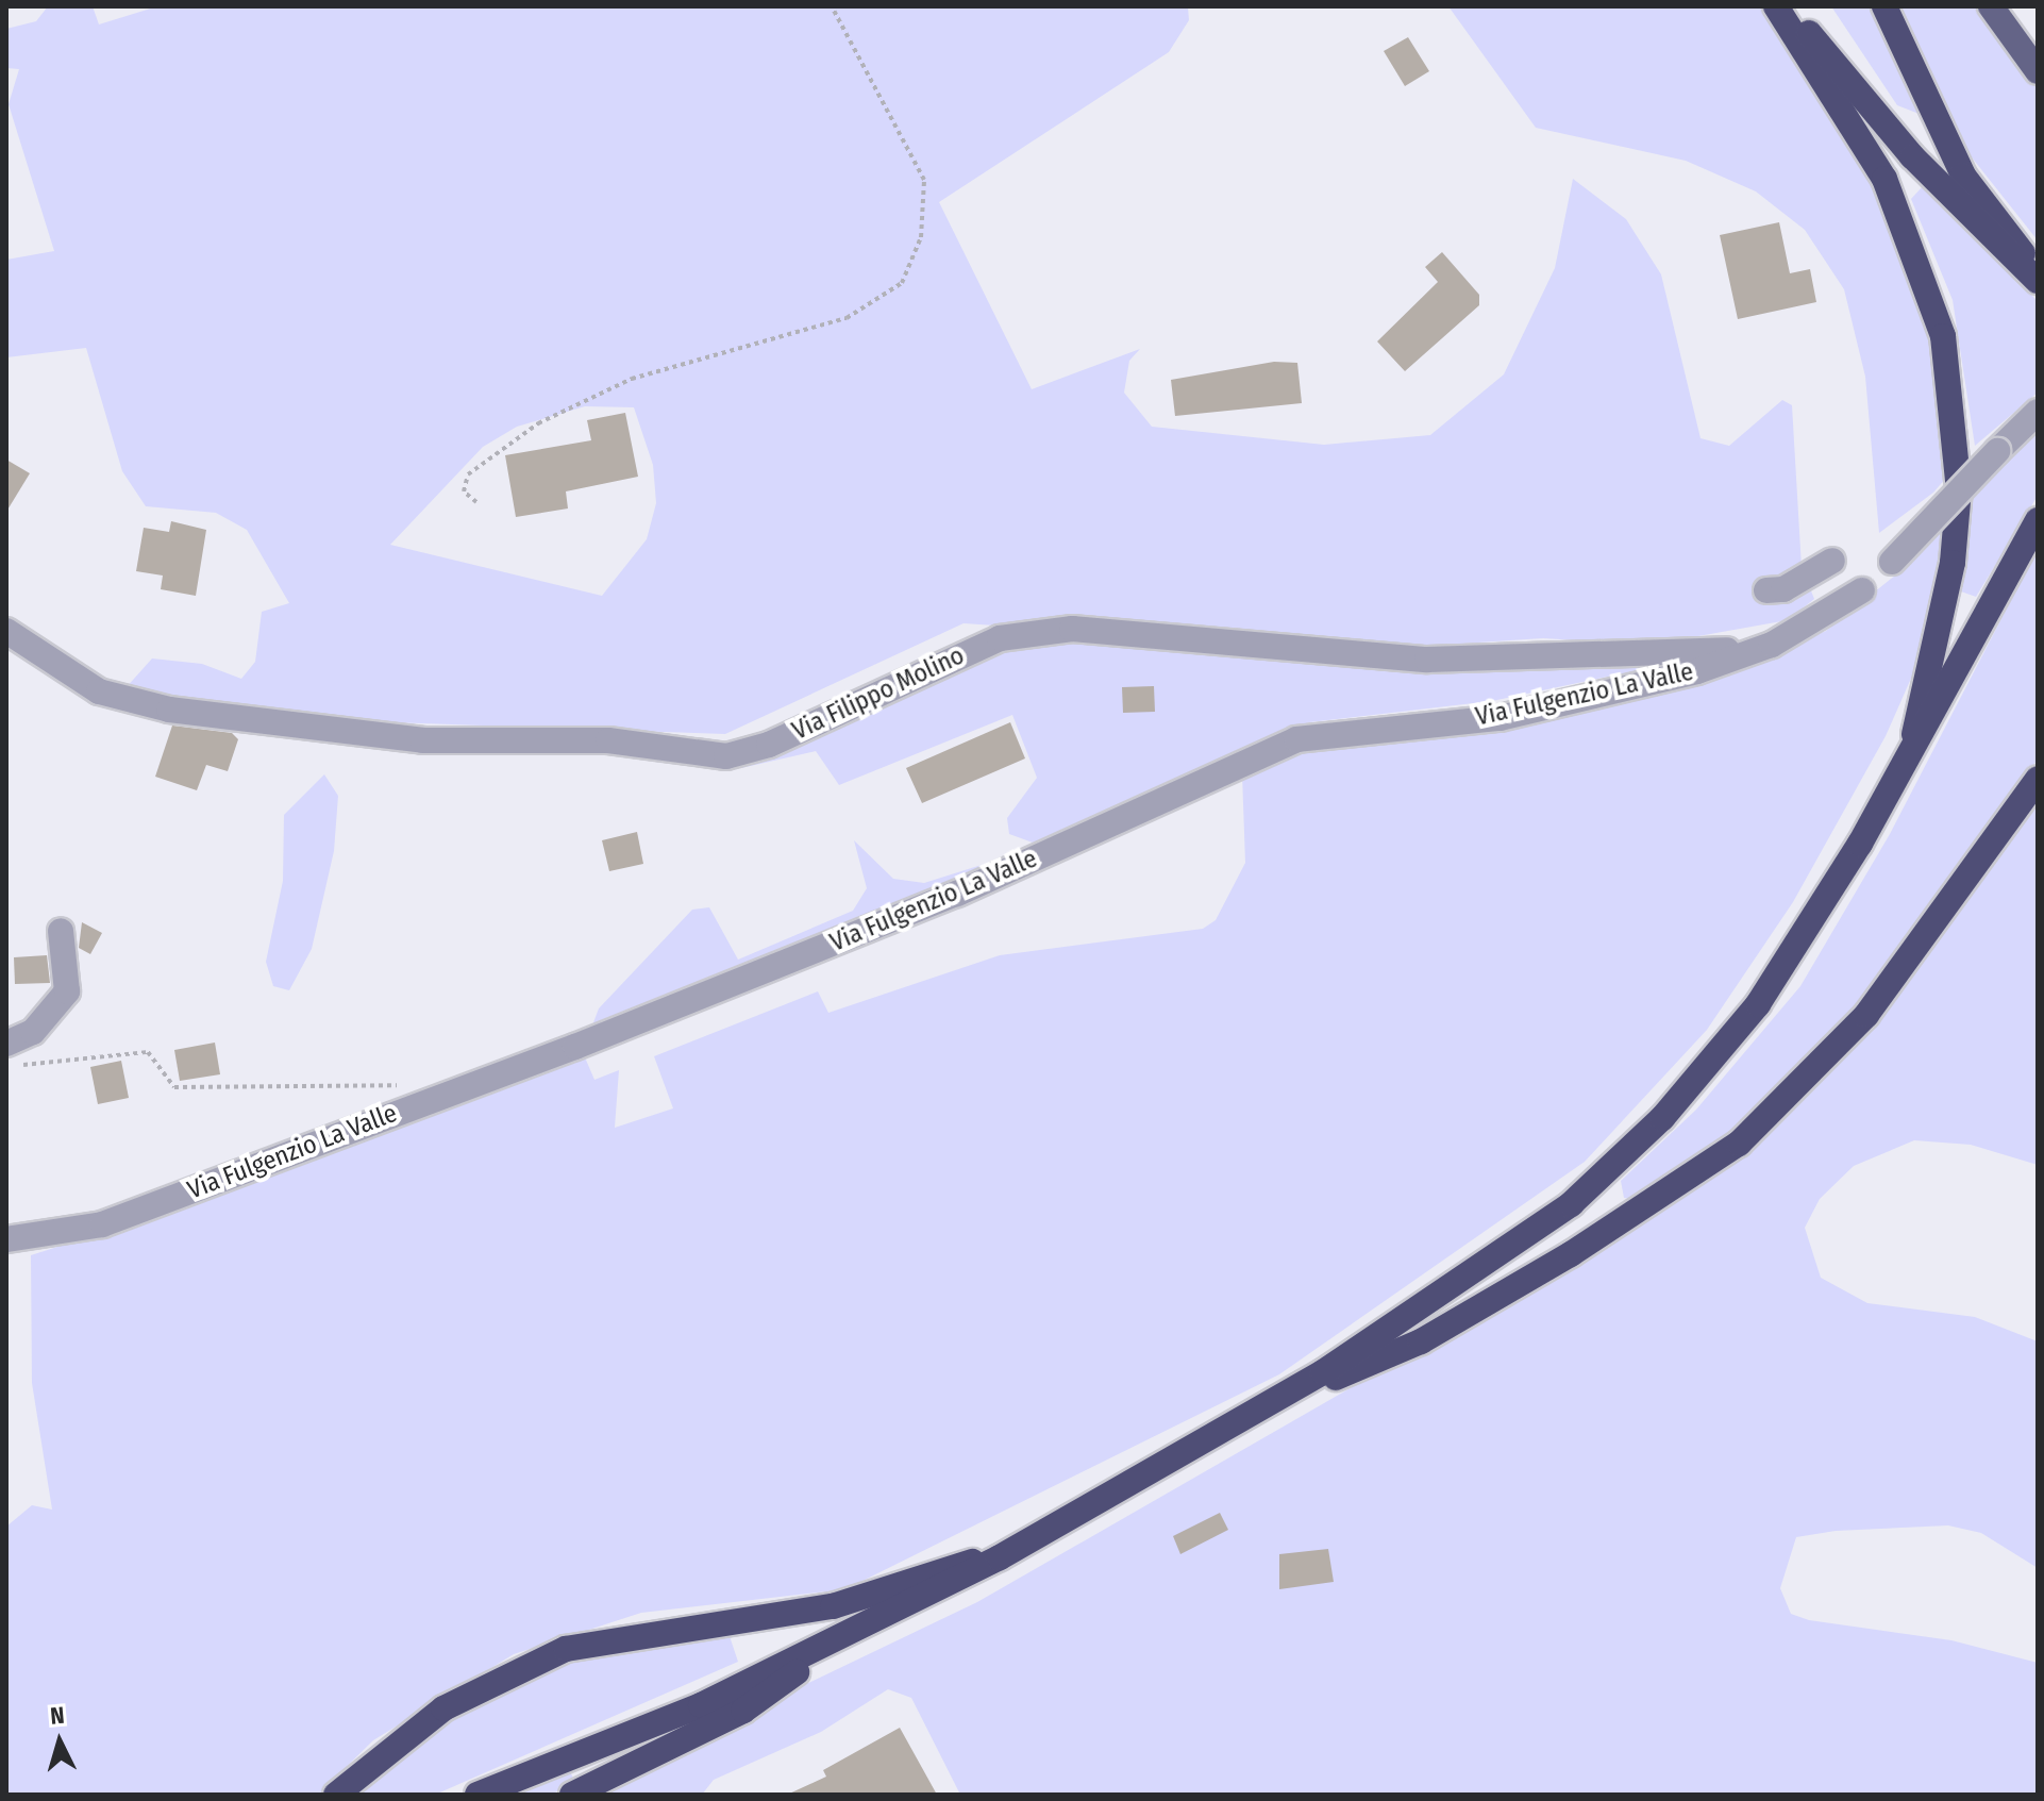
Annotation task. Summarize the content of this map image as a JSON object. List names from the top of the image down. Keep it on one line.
{"streets":{"street":["Via Filippo Molino","Via Fulgenzio La Valle"]},"crossings":[["Via Filippo Molino","Via Fulgenzio La Valle"]],"north":"top"}
